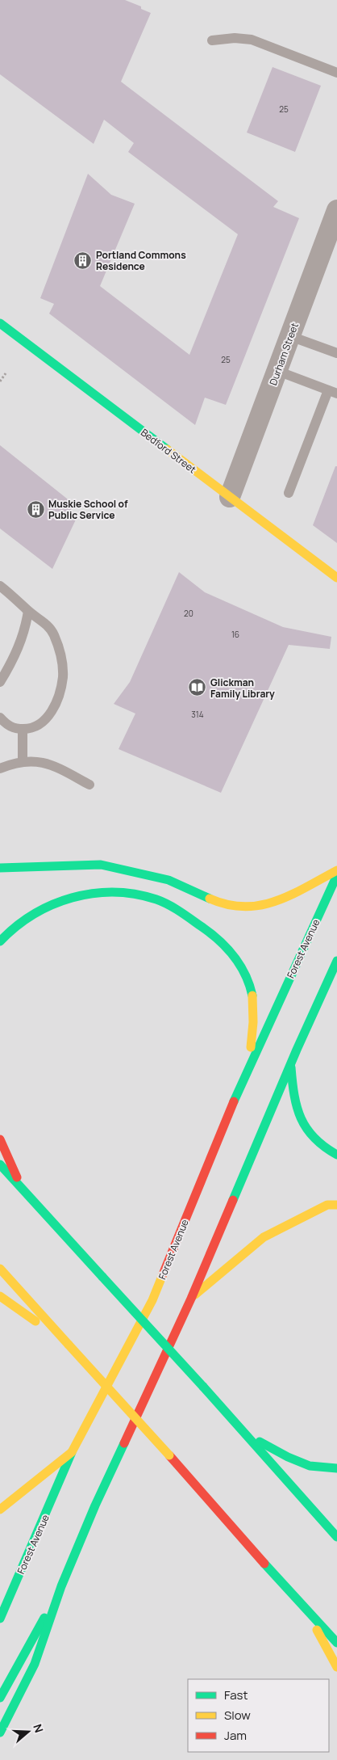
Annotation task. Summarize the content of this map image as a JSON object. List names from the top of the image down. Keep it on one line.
{"streets":{"main road":["Bedford Street","Forest Avenue"],"street":["Durham Street"]},"crossings":[["Durham Street","Bedford Street"]],"places":{"building":["Portland Commons Residence","Muskie School of Public Service"],"library":["Glickman Family Library"]},"house_numbers":["25","25","20","16","314"],"legend":["Fast","Slow","Jam"],"north":"right"}
